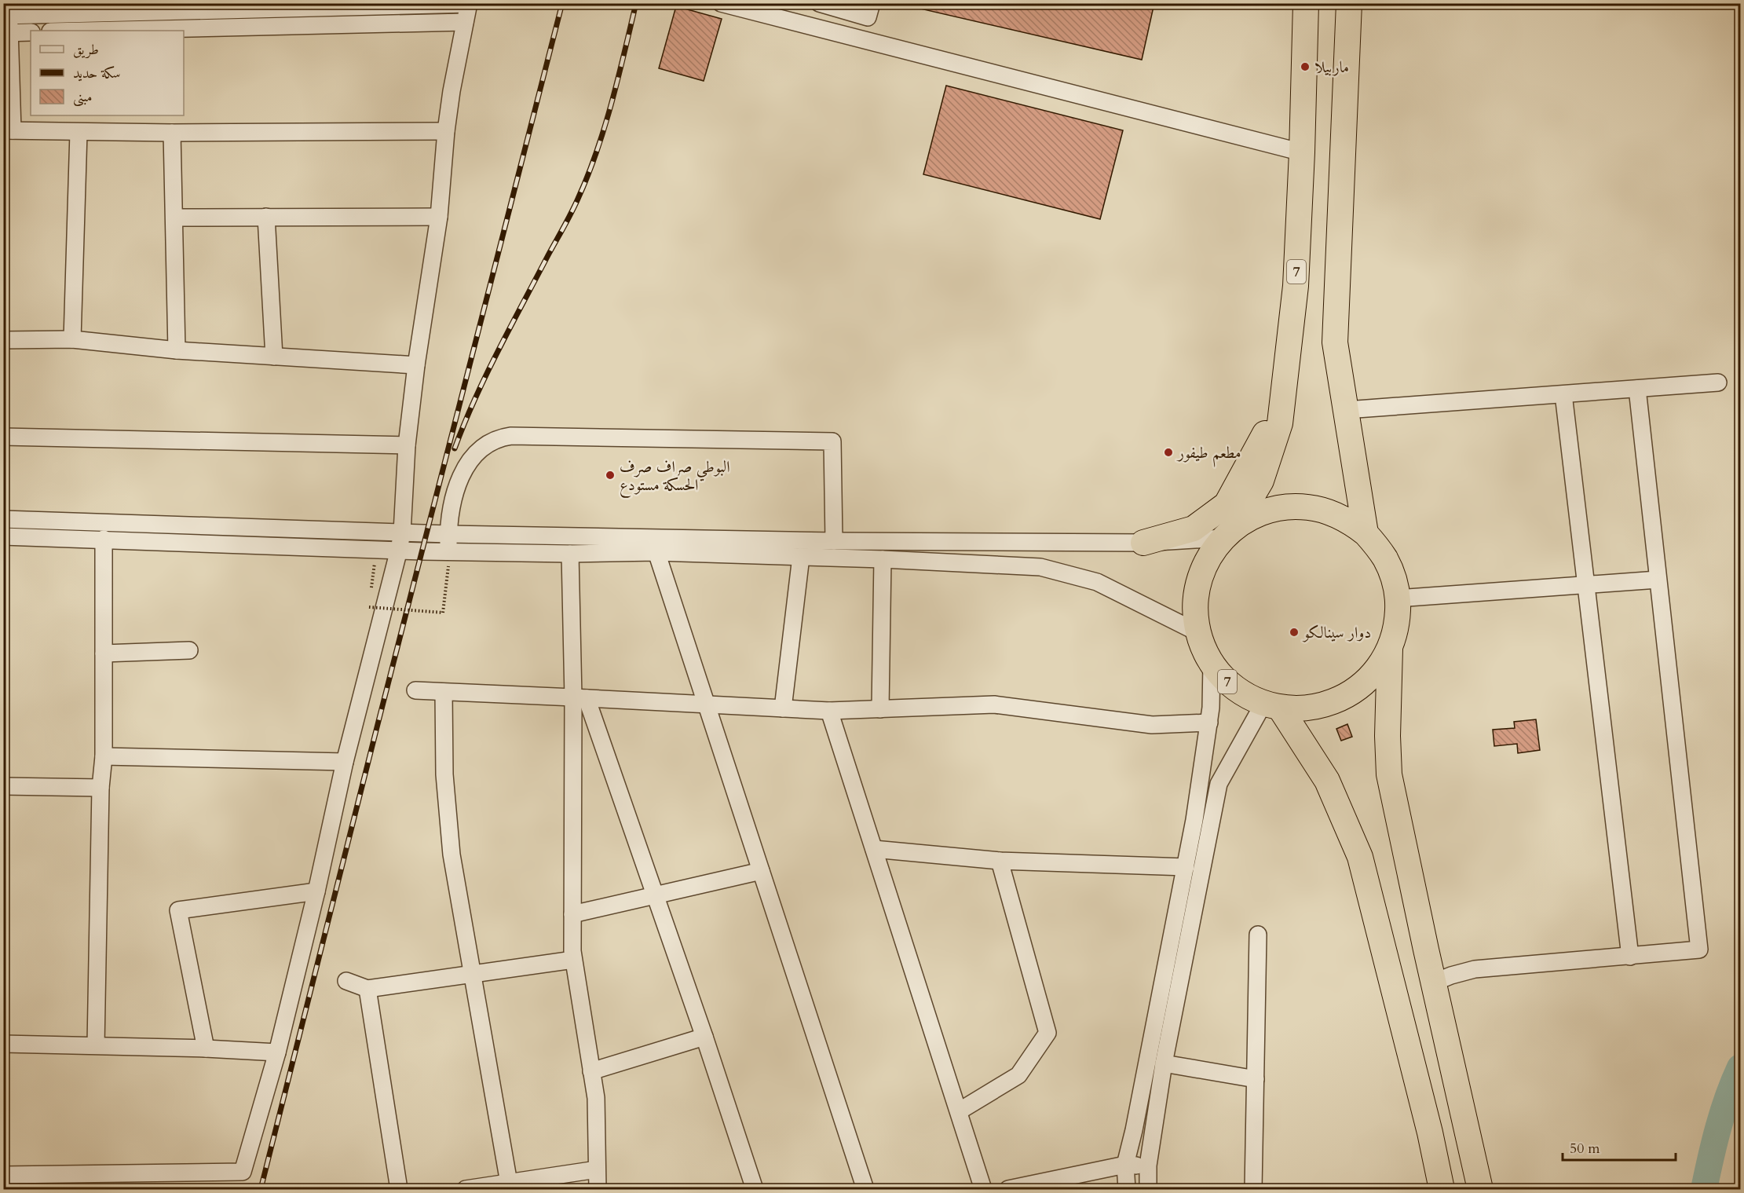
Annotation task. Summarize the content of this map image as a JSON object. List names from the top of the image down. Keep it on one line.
{"streets":{"highway":["7"]},"places":["ماربيلا","مطعم طيفور","البوطي صراف صرف الحسكة مستودع","دوار سينالكو"],"legend":["طريق","سكة حديد","مبنى"],"scale_bar":"50 m"}
